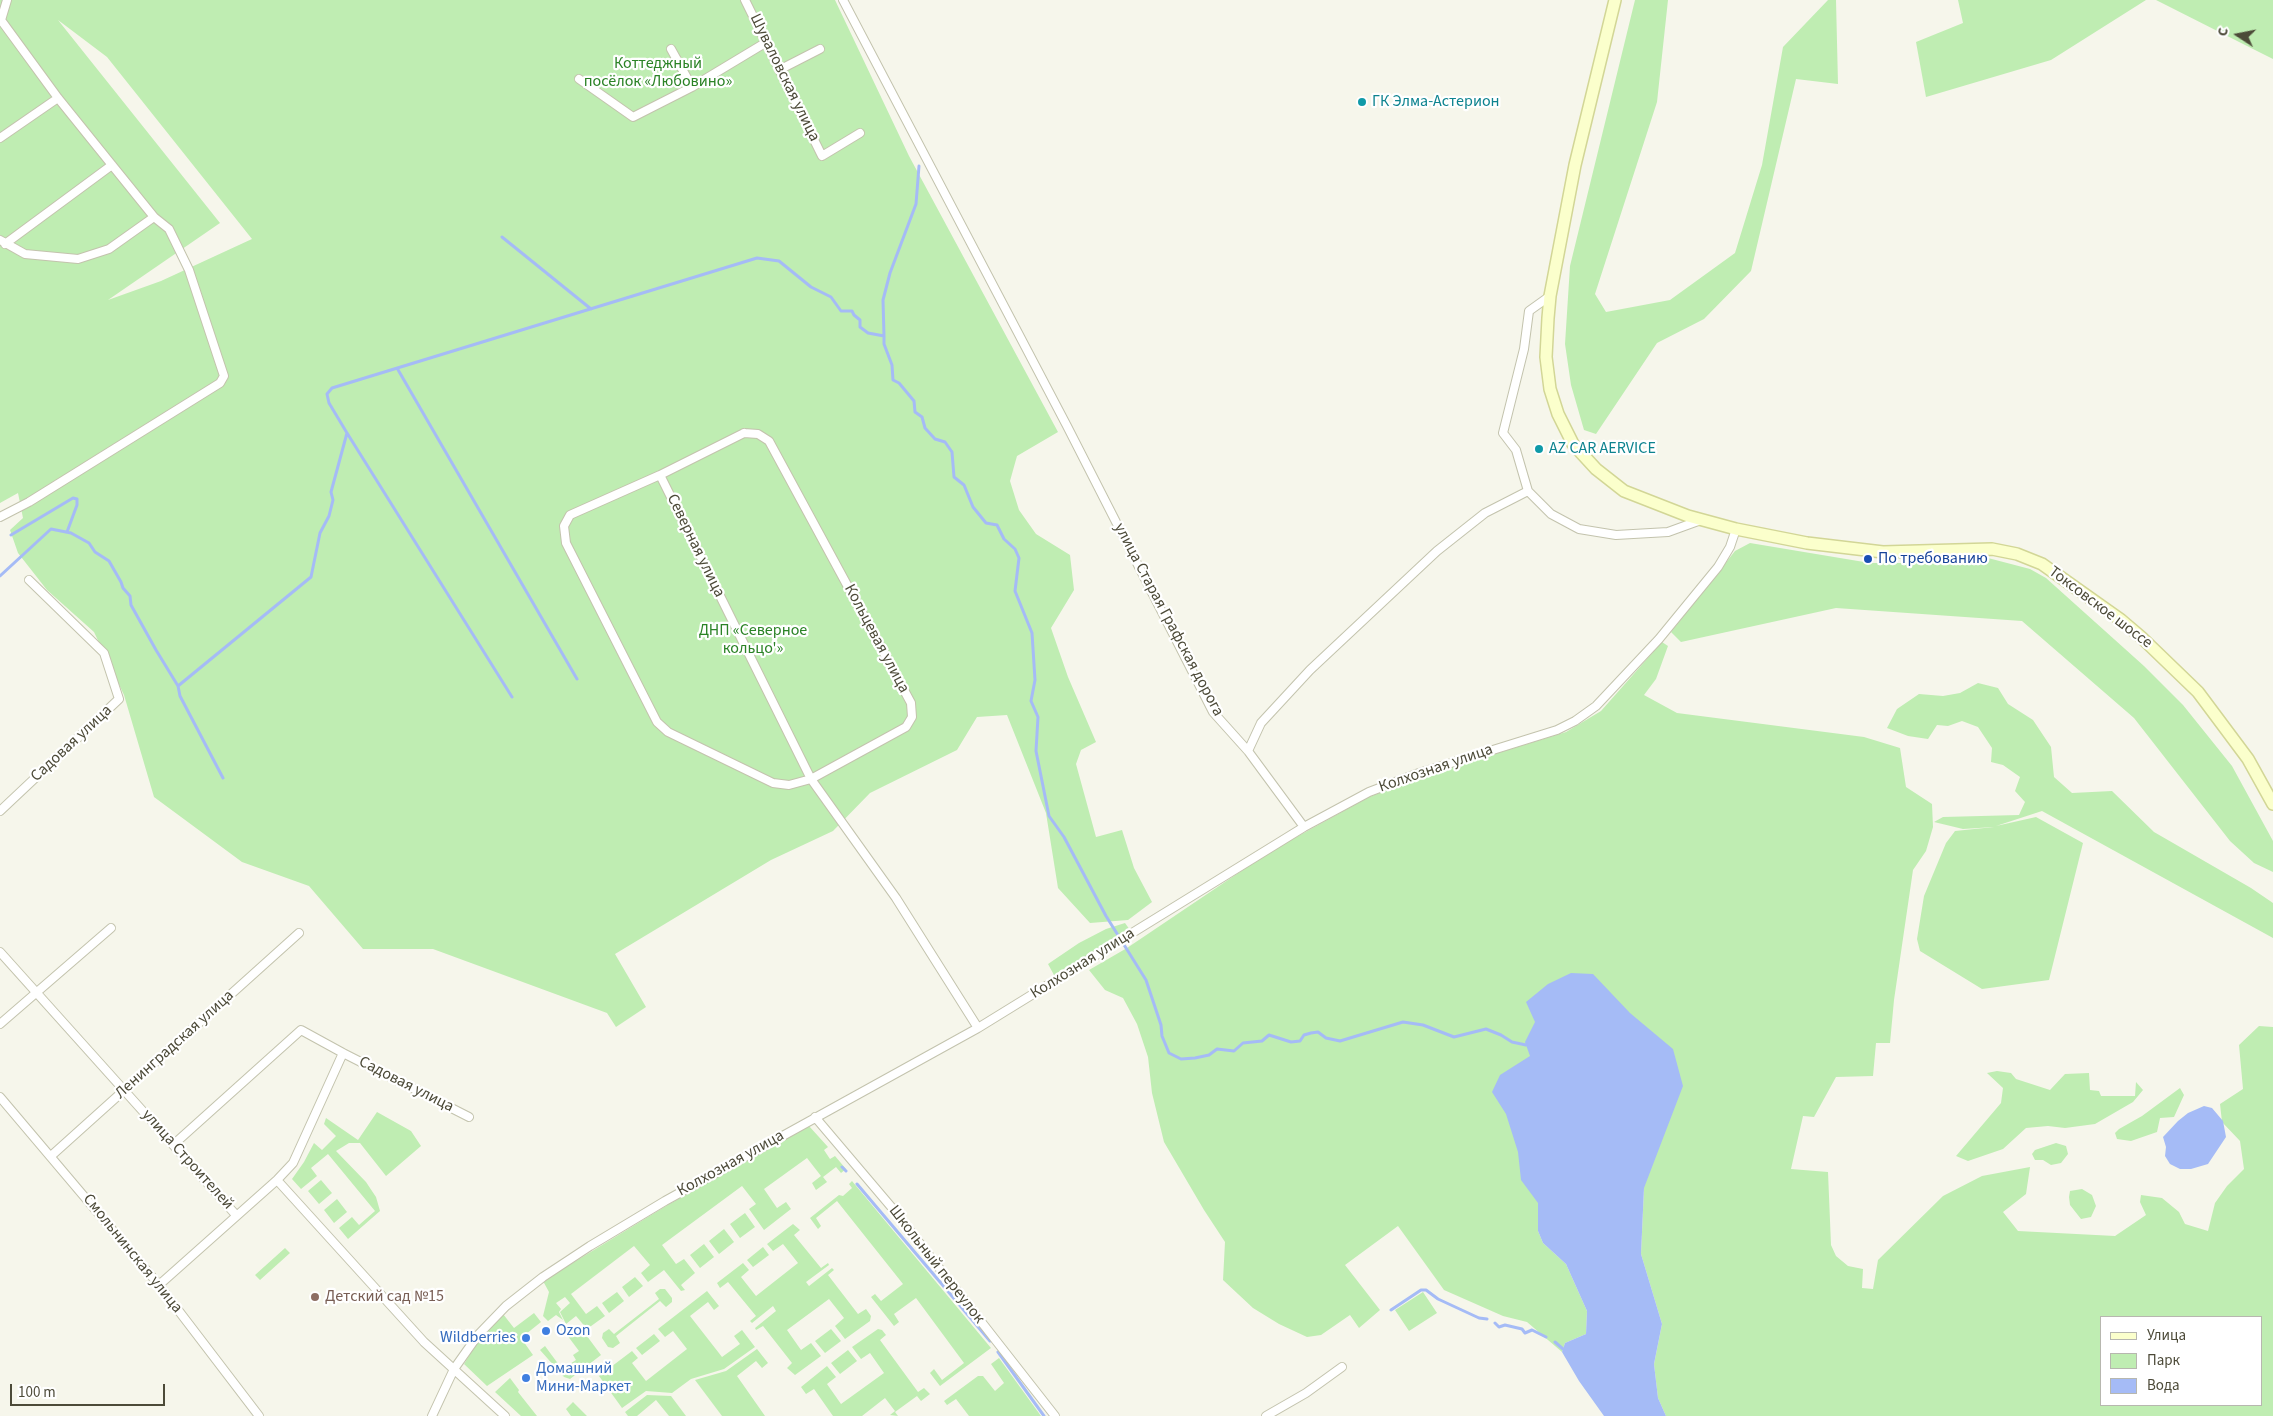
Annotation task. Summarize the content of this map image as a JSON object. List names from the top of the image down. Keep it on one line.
{"streets":{"main road":["Токсовское шоссе"],"street":["Шуваловская улица","Северная улица","улица Старая Графская дорога","Кольцевая улица","Садовая улица","Колхозная улица","Ленинградская улица","улица Строителей","Смольнинская улица","Школьный переулок"]},"crossings":[["Северная улица","Кольцевая улица"],["Северная улица","Колхозная улица"],["Токсовское шоссе","Колхозная улица"],["улица Старая Графская дорога","Колхозная улица"],["Садовая улица","улица Строителей"],["Колхозная улица","Школьный переулок"],["Ленинградская улица","улица Строителей"],["Ленинградская улица","Смольнинская улица"]],"parks":["Коттеджный посёлок «Любовино»","ДНП «Северное кольцо'»"],"places":["ГК Элма-Астерион","AZ CAR AERVICE","По требованию","Детский сад №15","Ozon","Wildberries","Домашний Мини-Маркет"],"legend":["Улица","Парк","Вода"],"scale_bar":"100 m","north":"left"}
